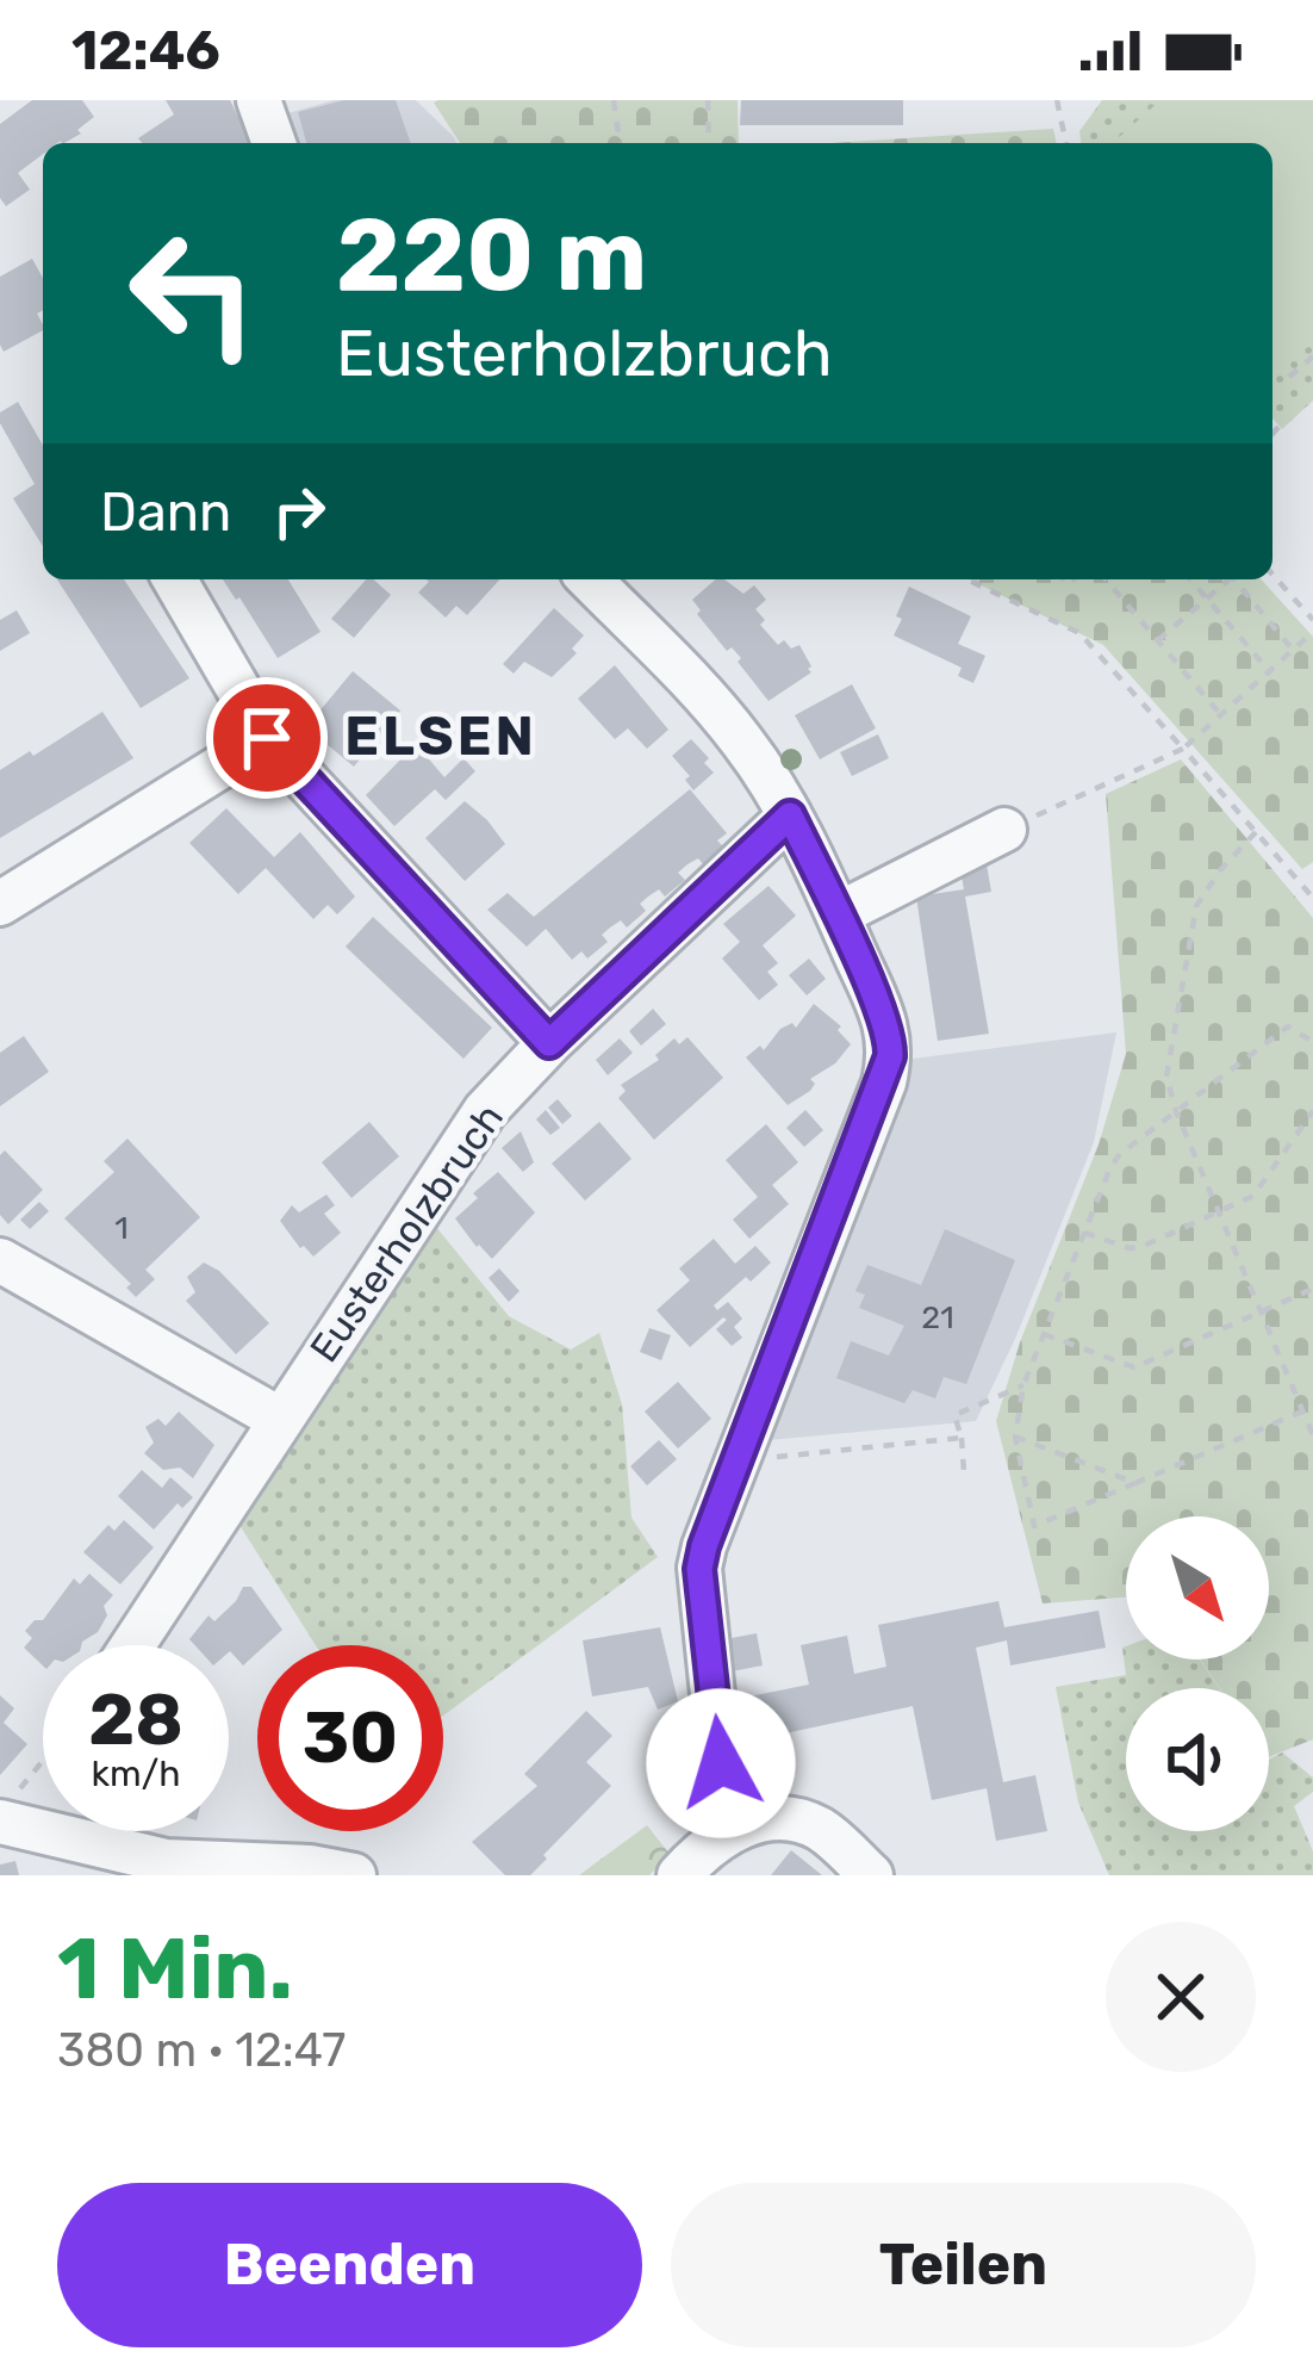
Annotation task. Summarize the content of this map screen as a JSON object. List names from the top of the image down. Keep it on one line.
{"streets":{"street":["Eusterholzbruch"]},"districts":["ELSEN"],"house_numbers":["1","21"],"north":"bottom right","page":{"status":"12:46","turn":["220 m","Eusterholzbruch"],"then":"Dann","speed":"28 km/h","limit":"30","heading":["1 Min.","380 m · 12:47"],"buttons":["Beenden","Teilen"]}}
